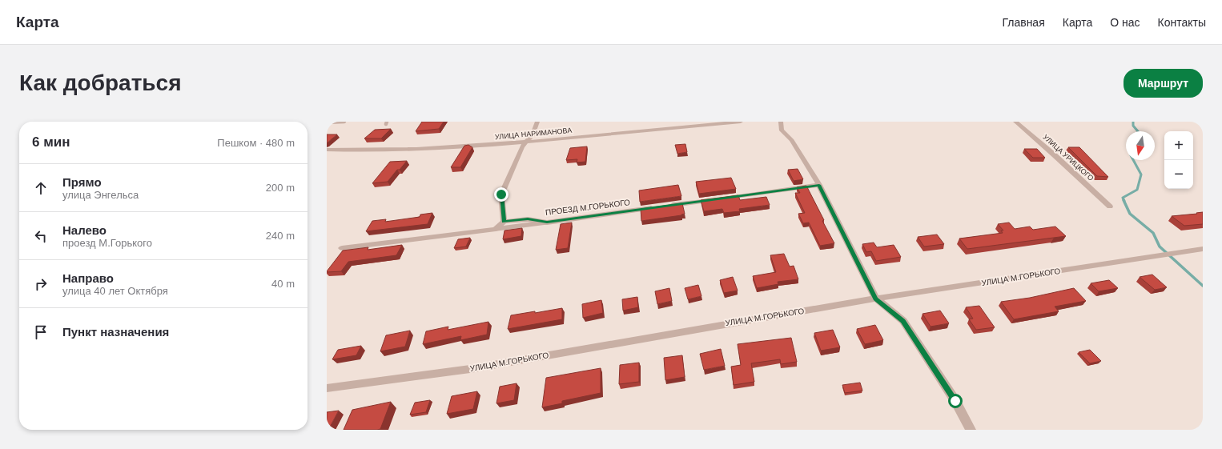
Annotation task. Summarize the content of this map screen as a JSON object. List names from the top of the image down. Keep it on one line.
{"streets":{"street":["УЛИЦА НАРИМАНОВА","УЛИЦА УРИЦКОГО","ПРОЕЗД М.ГОРЬКОГО","УЛИЦА М.ГОРЬКОГО"]},"north":"bottom","page":{"header":"Карта","nav":["Главная","Карта","О нас","Контакты"],"buttons":"Маршрут","title":"Как добраться","heading":["6 мин","Пешком · 480 m"],"map_buttons":["+","−"],"list":[["Прямо","улица Энгельса","200 m"],["Налево","проезд М.Горького","240 m"],["Направо","улица 40 лет Октября","40 m"],"Пункт назначения"]}}
